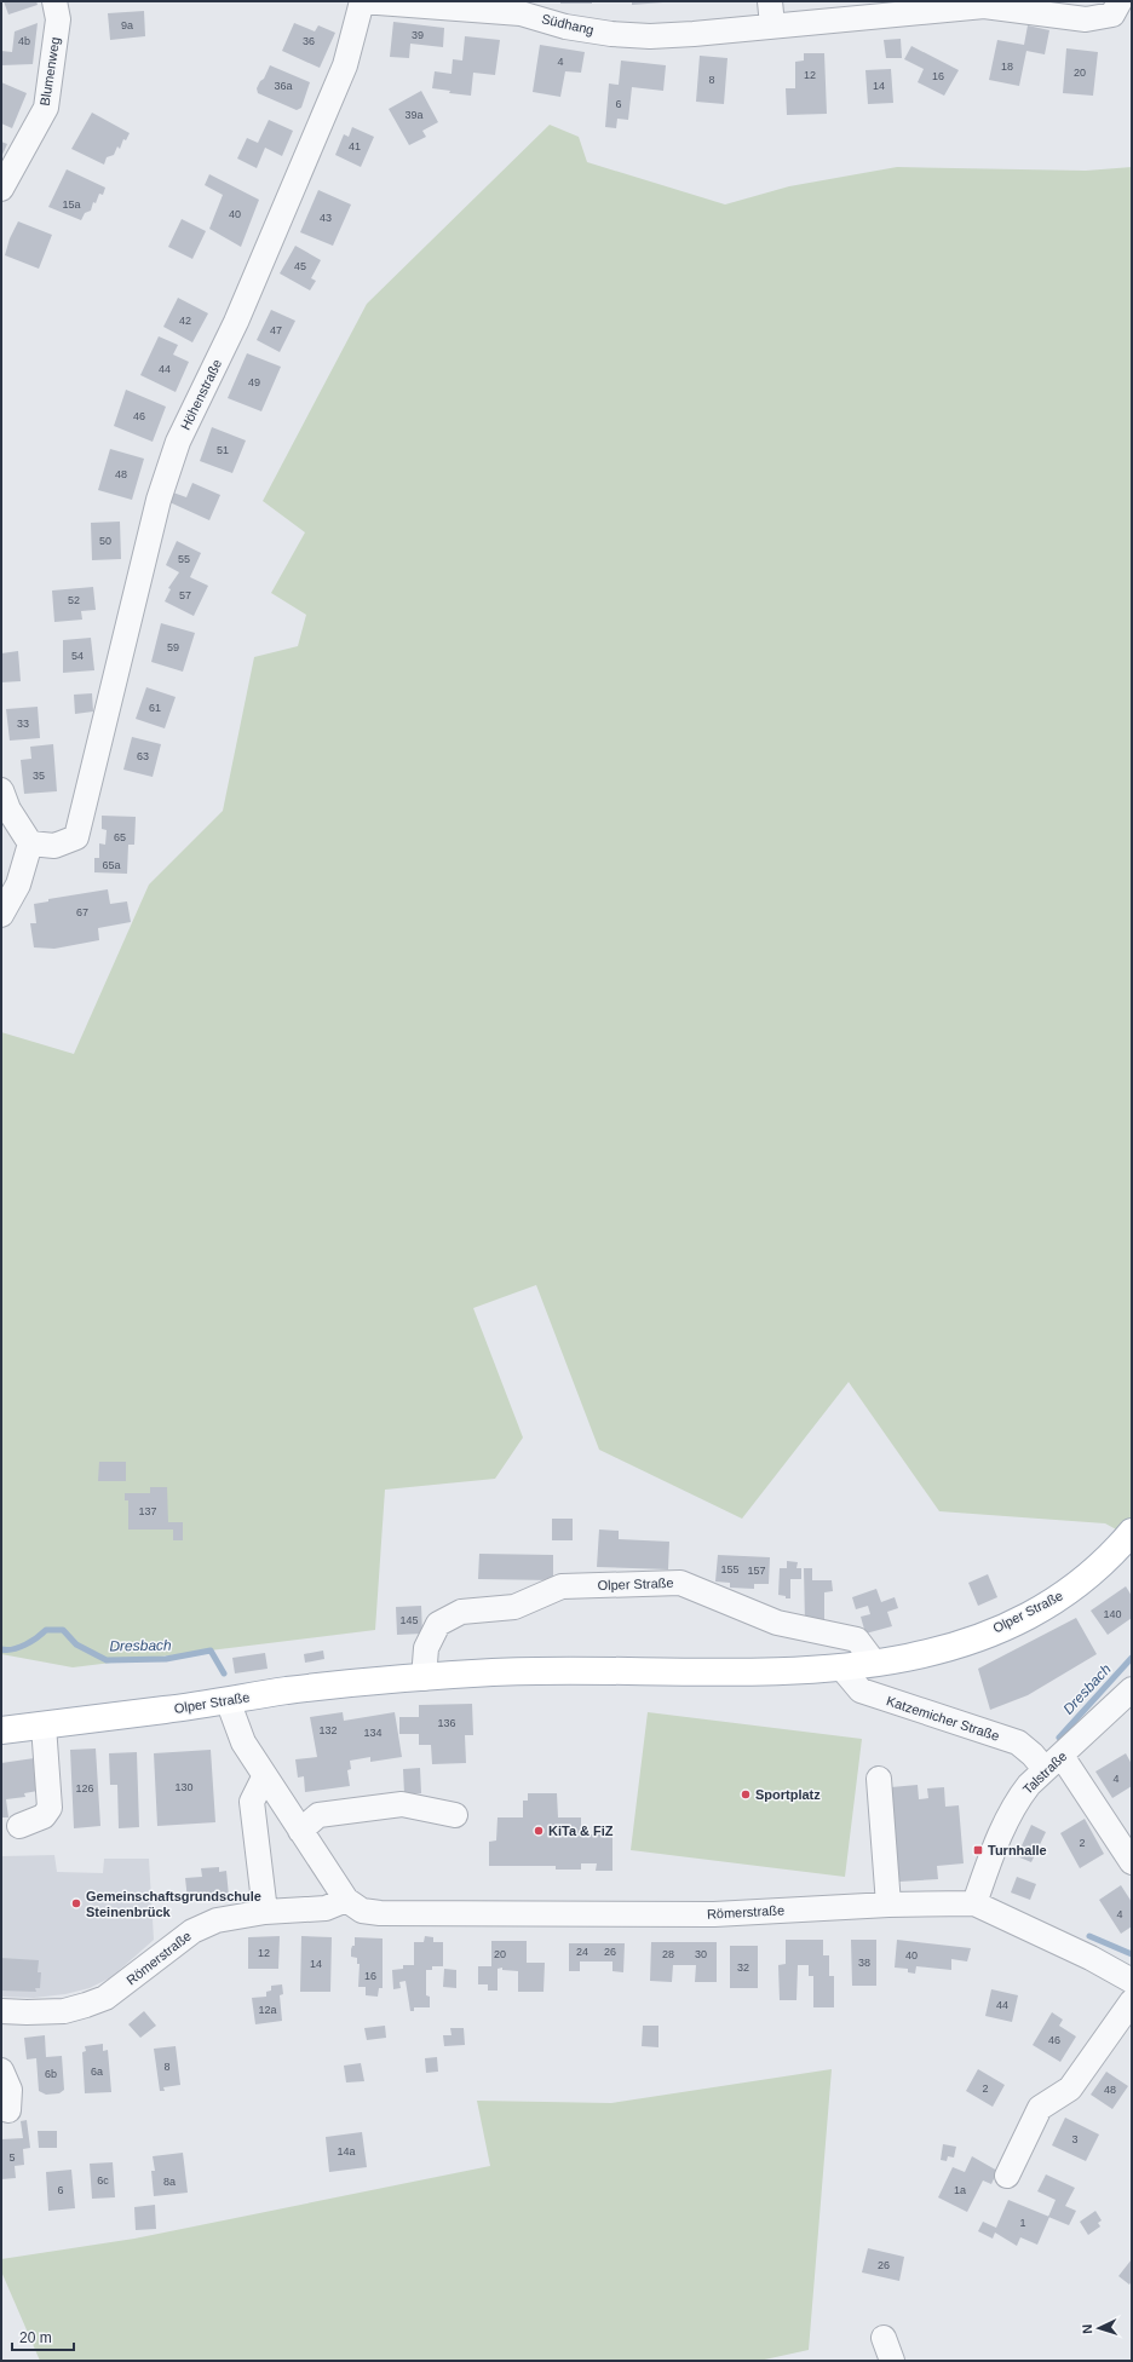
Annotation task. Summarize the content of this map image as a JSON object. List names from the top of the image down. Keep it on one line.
{"streets":{"main road":["Olper Straße"],"street":["Südhang","Blumenweg","Höhenstraße","Katzemicher Straße","Talstraße","Römerstraße"]},"crossings":[["Südhang","Höhenstraße"],["Olper Straße","Katzemicher Straße"],["Olper Straße","Römerstraße"],["Katzemicher Straße","Talstraße"],["Talstraße","Römerstraße"]],"water":["Dresbach"],"places":{"other":["Sportplatz","KiTa & FiZ","Gemeinschaftsgrundschule Steinenbrück"],"transit":["Turnhalle"]},"house_numbers":["9a","39","4b","36","4","18","20","12","16","8","36a","14","6","39a","41","15a","40","43","45","42","47","44","49","46","51","48","50","55","57","52","59","54","61","33","63","35","65","65a","67","137","155","157","140","145","136","132","134","4","130","126","2","4","24","26","12","20","28","30","40","38","14","32","16","44","12a","46","8","6a","6b","2","48","3","14a","5","6c","8a","6","1a","1","26"],"scale_bar":"20 m","north":"left"}
